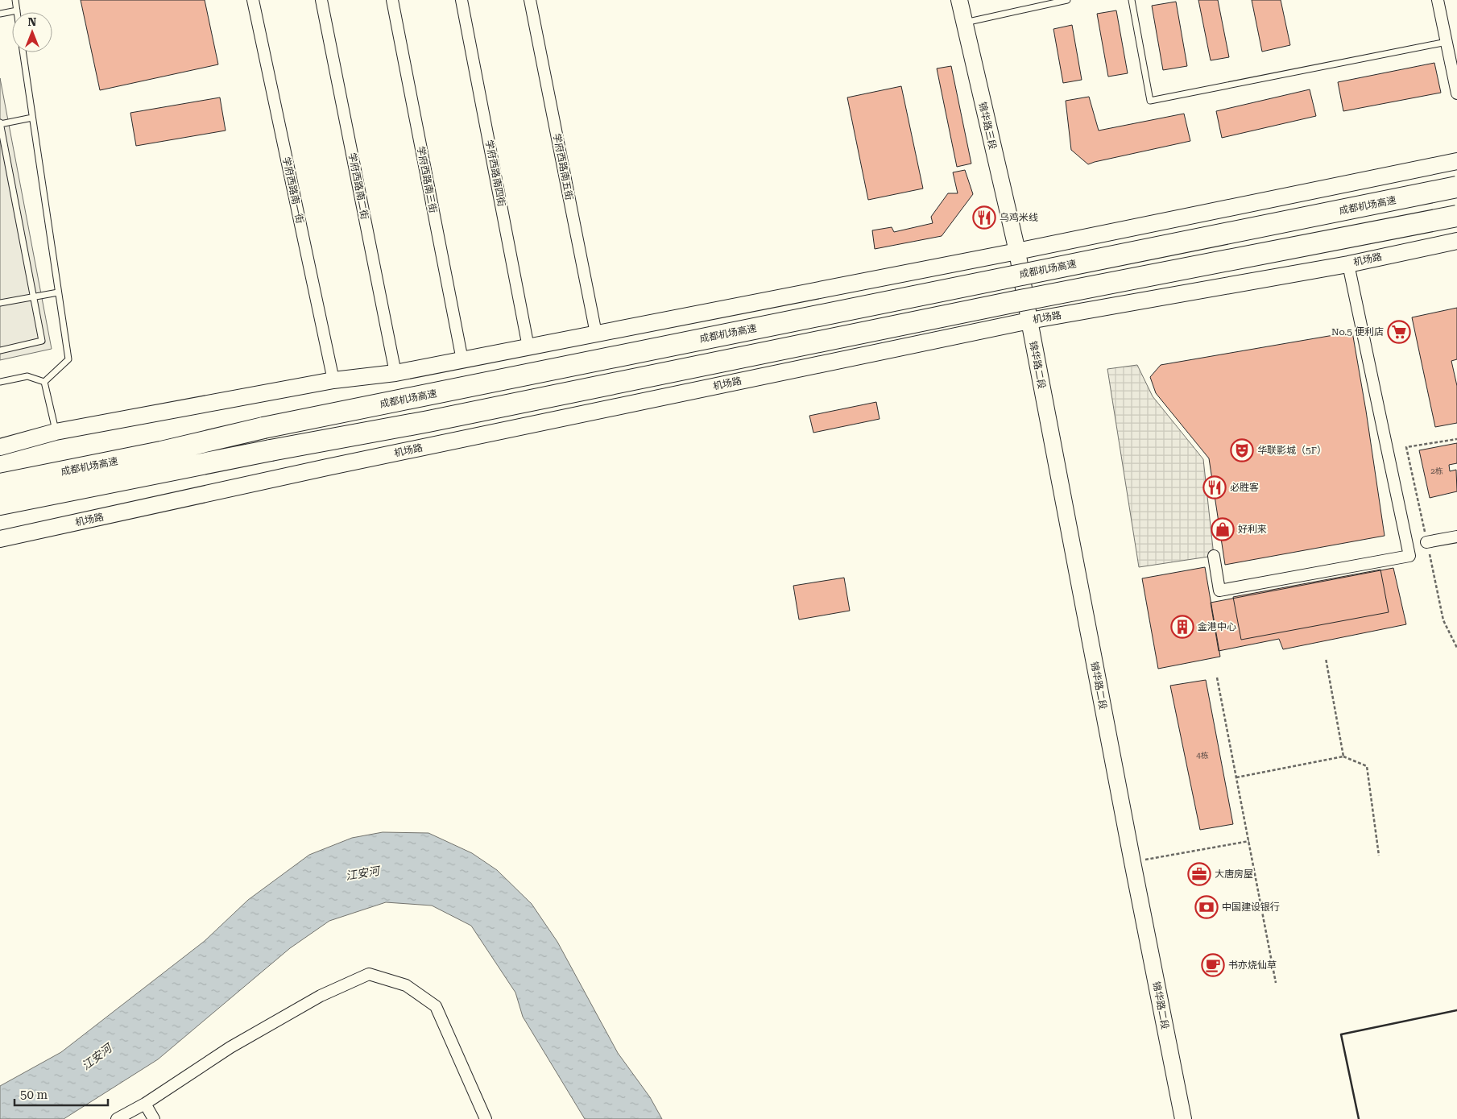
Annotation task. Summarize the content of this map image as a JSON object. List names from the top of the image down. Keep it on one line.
{"streets":{"highway":["成都机场高速"],"main road":["锦华路三段","机场路","锦华路二段"],"street":["学府西路南五街","学府西路南四街","学府西路南三街","学府西路南二街","学府西路南一街"]},"crossings":[["锦华路三段","锦华路二段"],["机场路","锦华路二段"]],"water":["江安河"],"places":{"restaurant":["乌鸡米线","必胜客"],"supermarket":["No.5 便利店"],"theatre":["华联影城（5F）"],"shop":["好利来"],"building":["金港中心"],"office":["大唐房屋"],"bank":["中国建设银行"],"cafe":["书亦烧仙草"]},"house_numbers":["2栋","4栋"],"scale_bar":"50 m","north":"top"}
